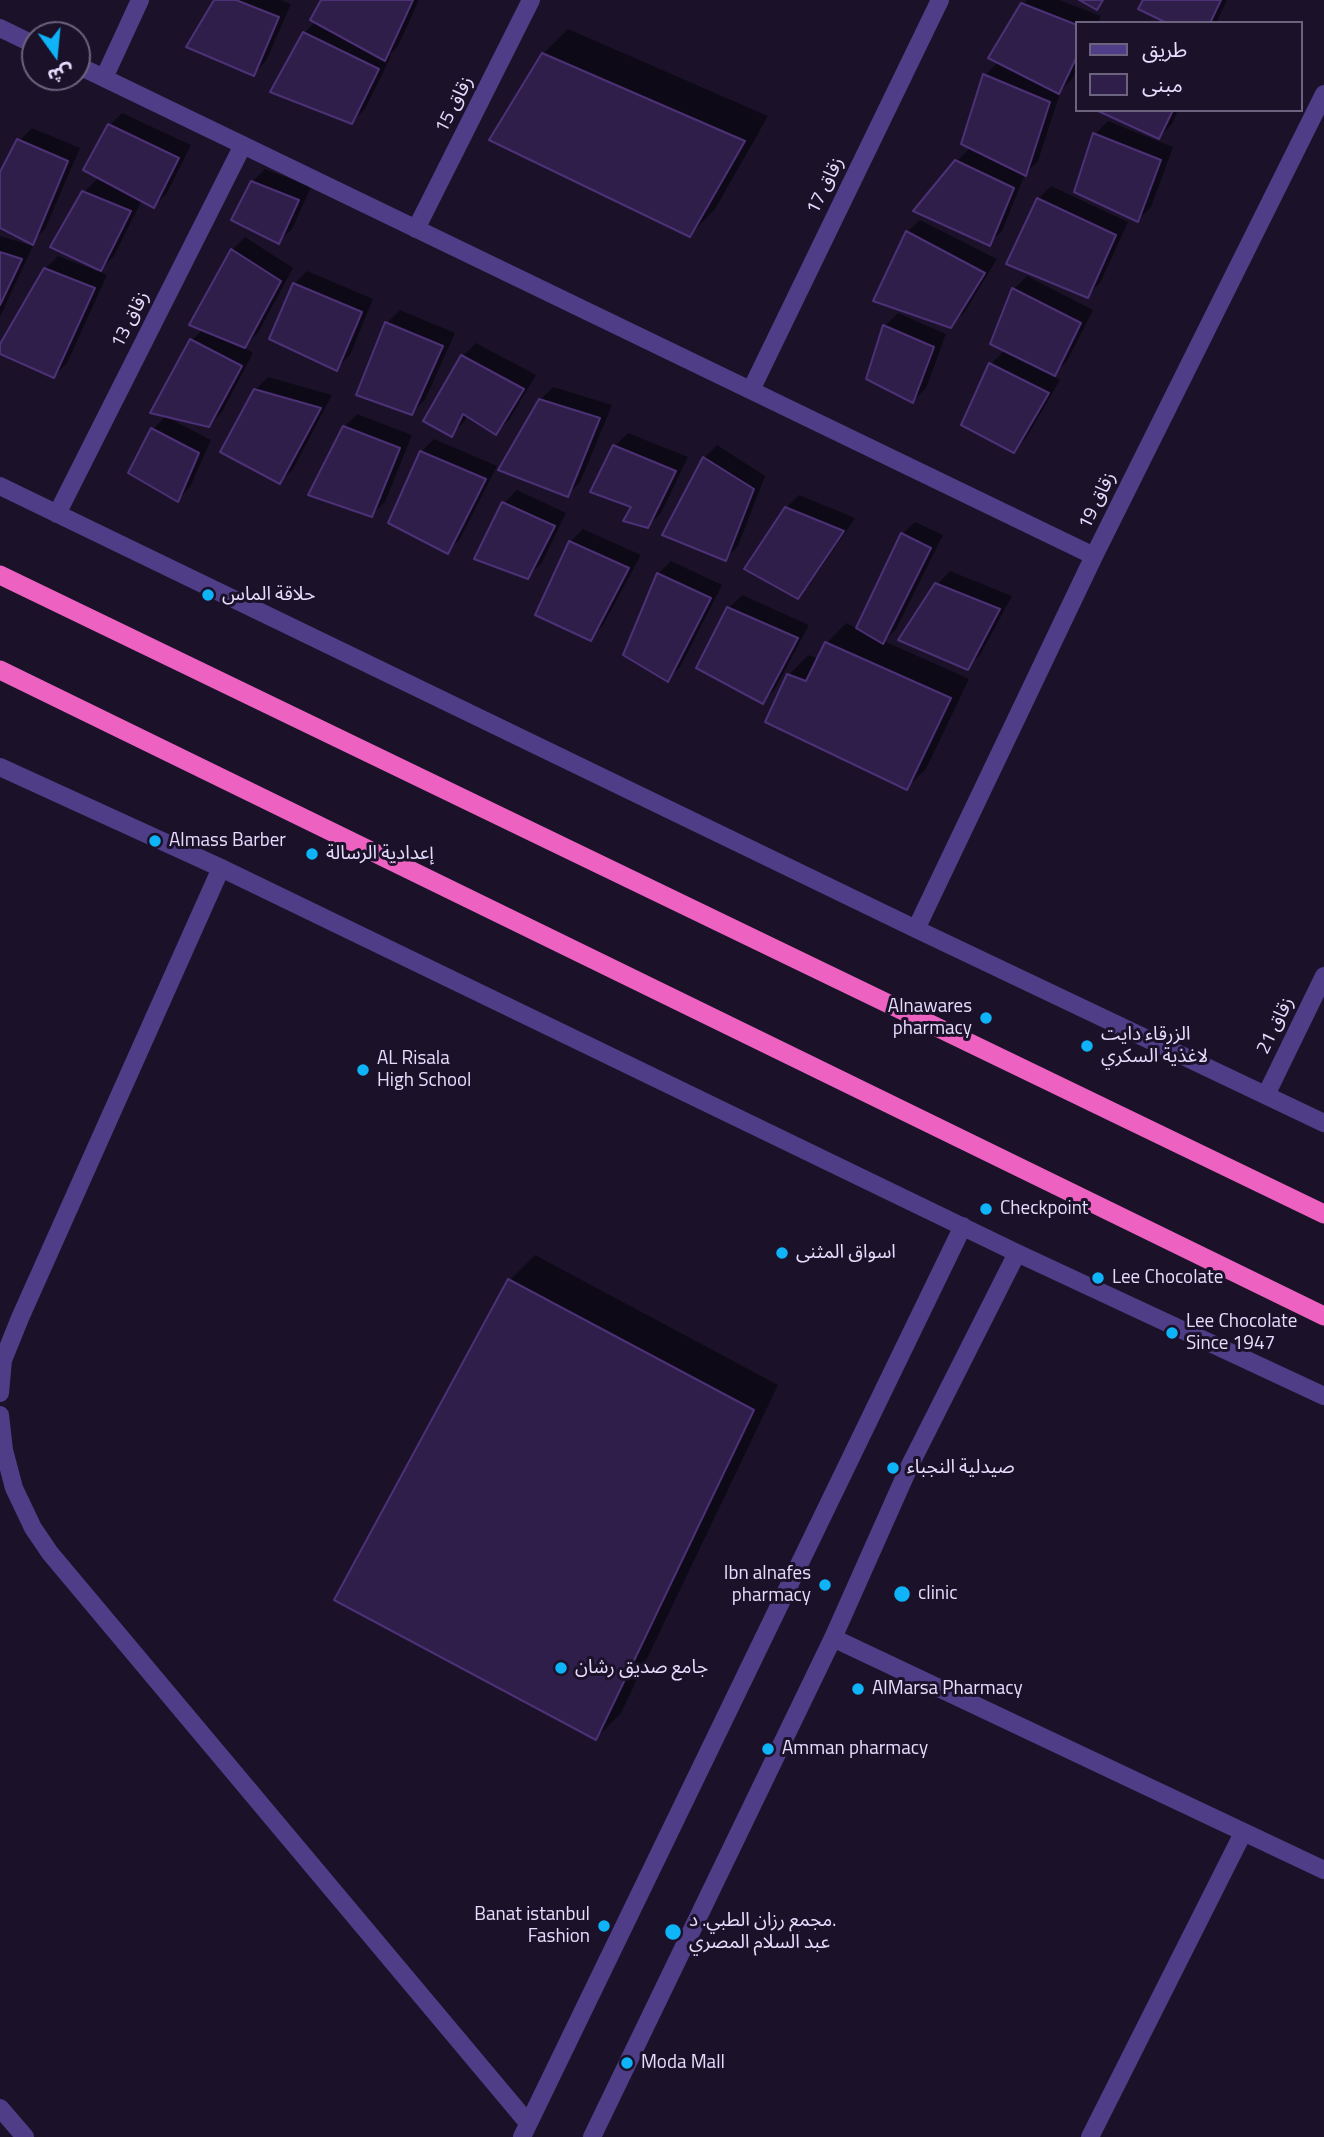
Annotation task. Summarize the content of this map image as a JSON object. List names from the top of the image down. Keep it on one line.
{"streets":{"street":["زقاق 15","زقاق 17","زقاق 13","زقاق 19","زقاق 21"]},"places":["حلاقة الماس","Almass Barber","إعدادية الرسالة","Alnawares pharmacy","الزرقاء دايت لاغذية السكري","AL Risala High School","Checkpoint","اسواق المثنى","Lee Chocolate","Lee Chocolate Since 1947","صيدلية النجباء","Ibn alnafes pharmacy","clinic","جامع صديق رشان","AlMarsa Pharmacy","Amman pharmacy","Banat istanbul Fashion","مجمع رزان الطبي. د. عبد السلام المصري","Moda Mall"],"legend":["طريق","مبنى"],"north":"bottom"}
